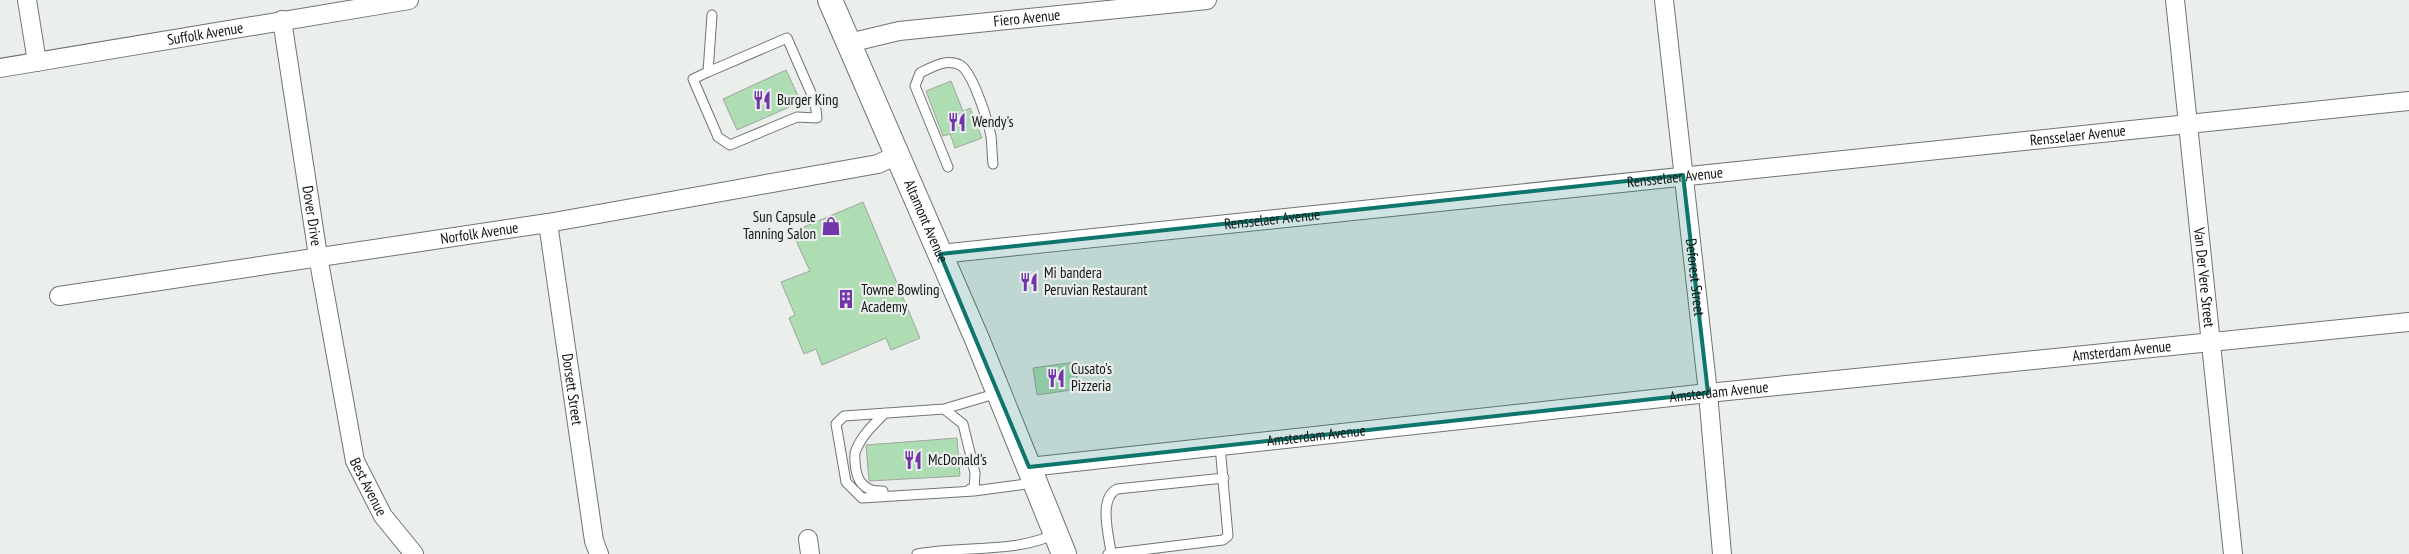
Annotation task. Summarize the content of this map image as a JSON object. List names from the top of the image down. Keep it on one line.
{"streets":{"main road":["Altamont Avenue"],"street":["Fiero Avenue","Suffolk Avenue","Rensselaer Avenue","Dover Drive","Norfolk Avenue","Deforest Street","Van Der Vere Street","Amsterdam Avenue","Dorsett Street","Best Avenue"]},"crossings":[["Fiero Avenue","Altamont Avenue"],["Suffolk Avenue","Dover Drive"],["Rensselaer Avenue","Altamont Avenue"],["Rensselaer Avenue","Deforest Street"],["Rensselaer Avenue","Van Der Vere Street"],["Dover Drive","Norfolk Avenue"],["Dover Drive","Best Avenue"],["Altamont Avenue","Norfolk Avenue"],["Altamont Avenue","Amsterdam Avenue"],["Norfolk Avenue","Dorsett Street"],["Deforest Street","Amsterdam Avenue"],["Van Der Vere Street","Amsterdam Avenue"]],"places":{"restaurant":["Burger King","Wendy's","Mi bandera Peruvian Restaurant","Cusato's Pizzeria","McDonald's"],"shop":["Sun Capsule Tanning Salon"],"building":["Towne Bowling Academy"]}}
